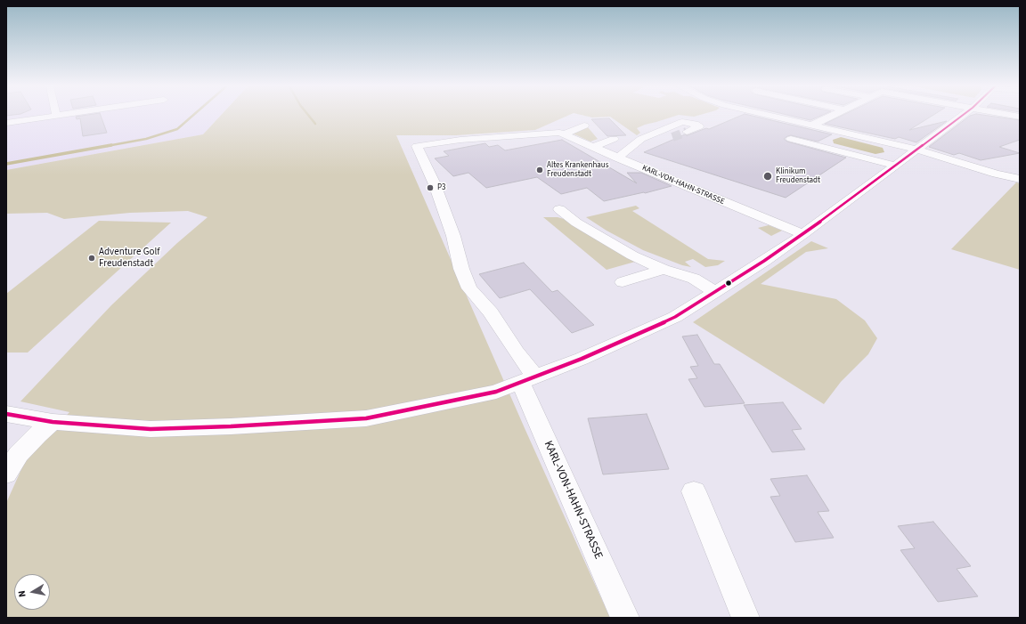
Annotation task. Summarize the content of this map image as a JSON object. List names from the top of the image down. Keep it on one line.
{"streets":{"street":["KARL-VON-HAHN-STRASSE"]},"places":["Altes Krankenhaus Freudenstadt","Klinikum Freudenstadt","P3","Adventure Golf Freudenstadt"],"north":"left"}
